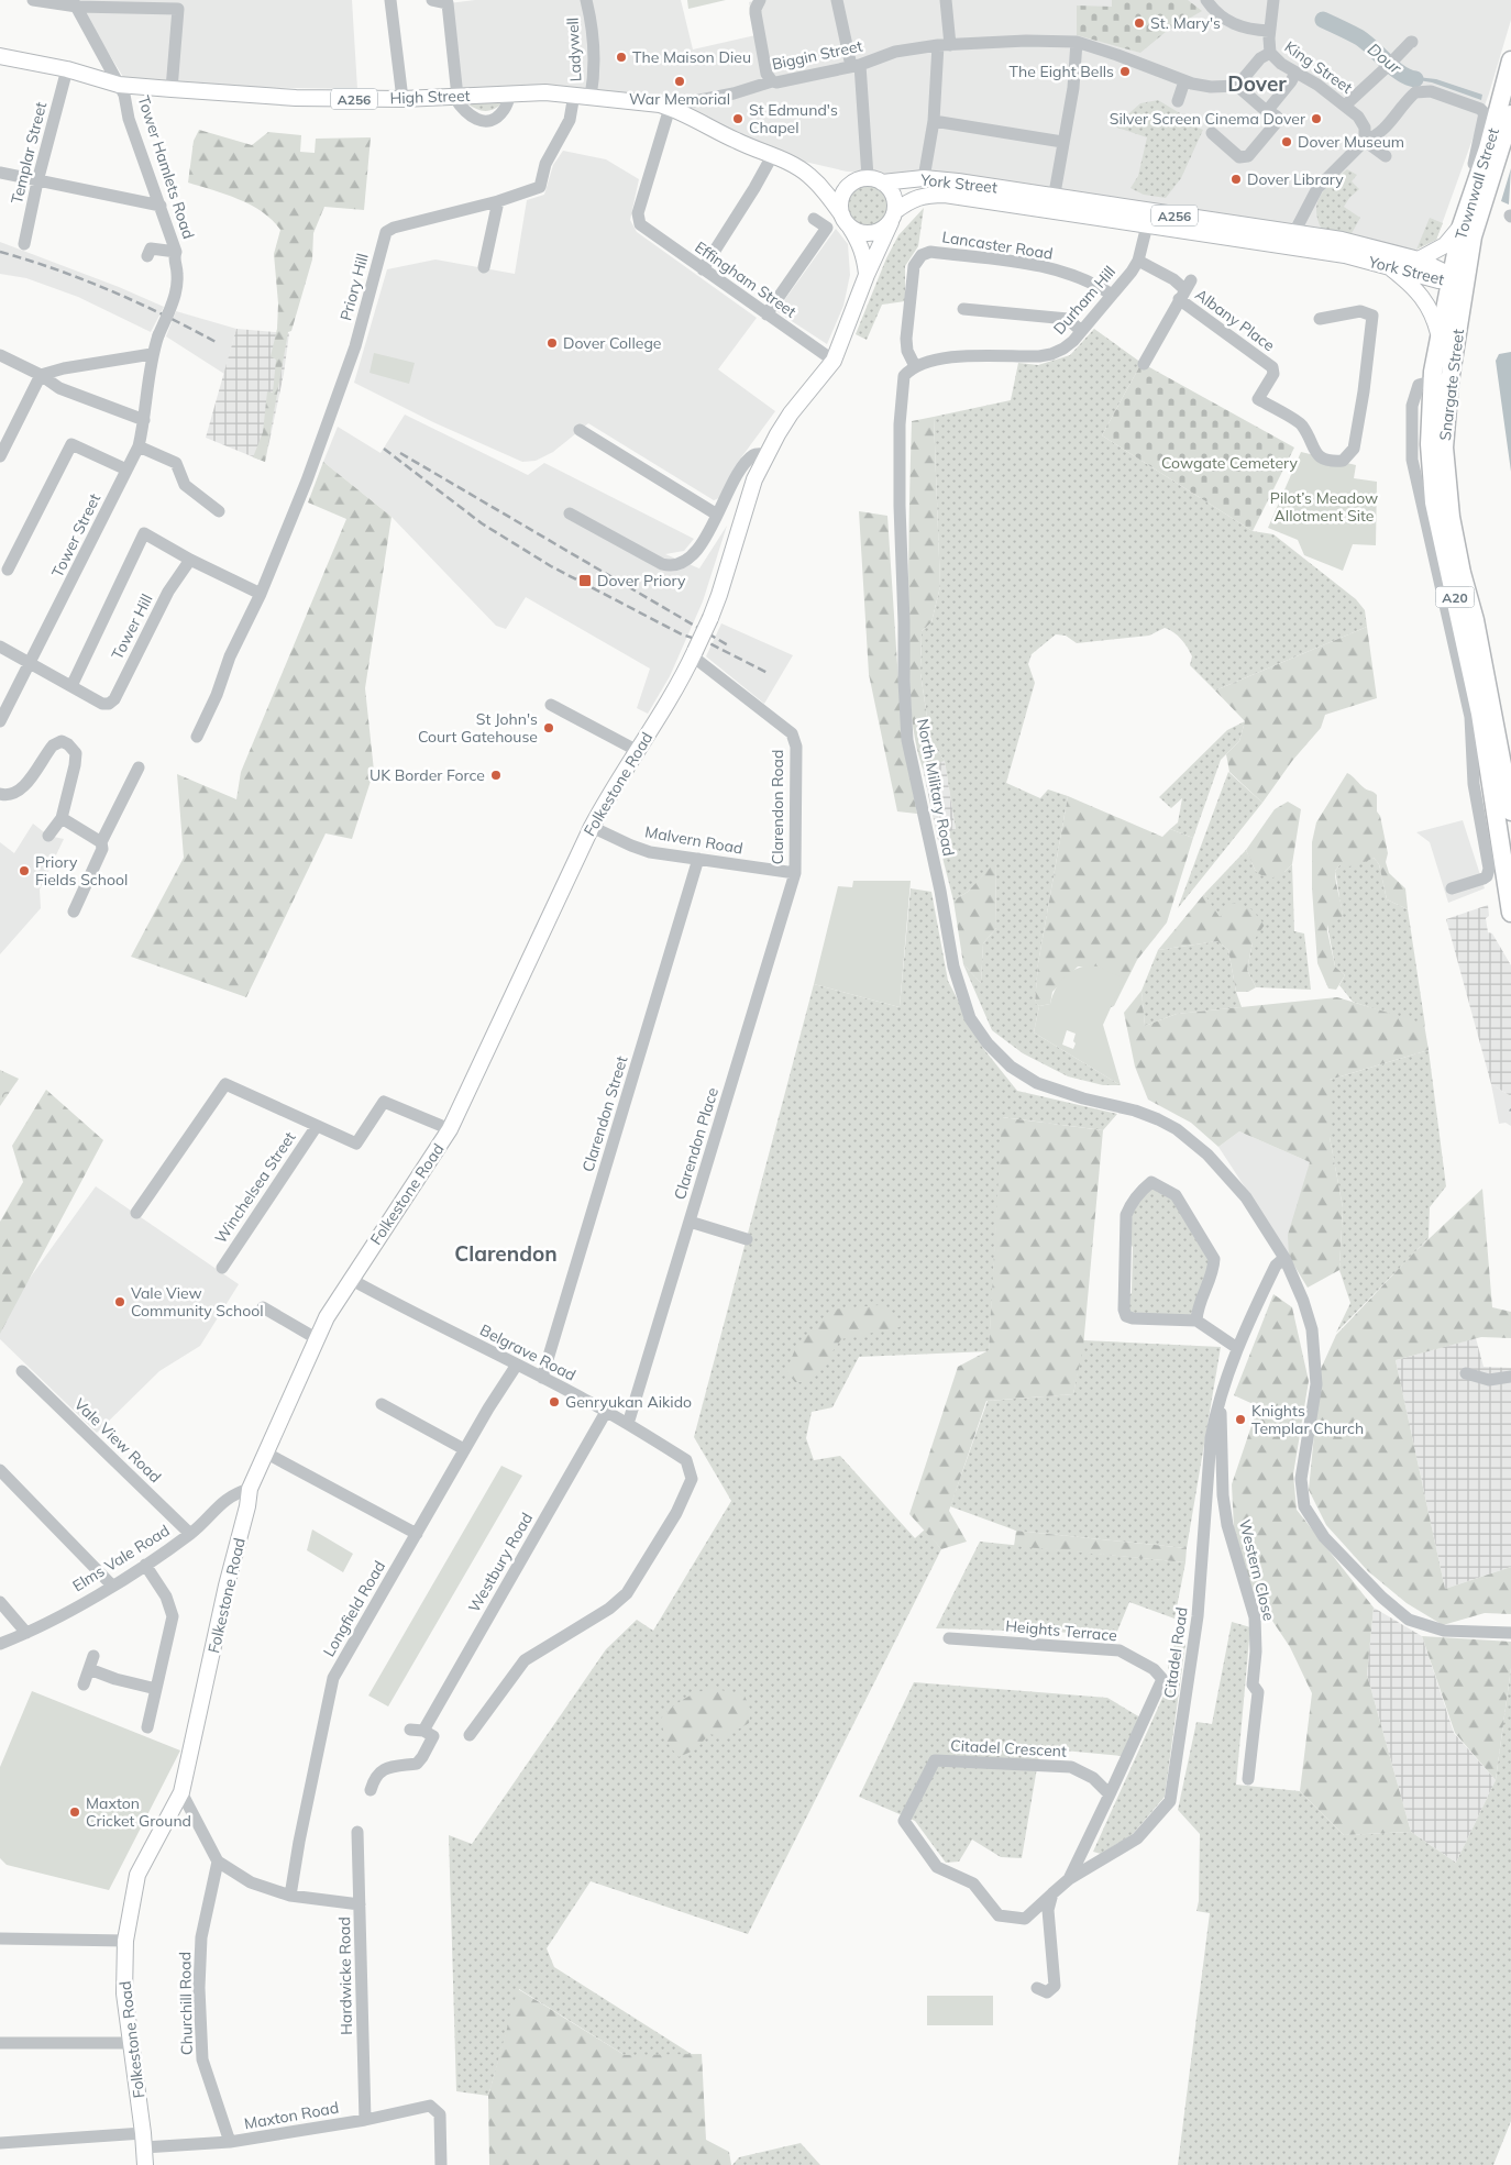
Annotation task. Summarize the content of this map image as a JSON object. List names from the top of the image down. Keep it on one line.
{"streets":{"highway":["Townwall Street","Snargate Street","A20"],"main road":["High Street","A256","York Street","Folkestone Road"],"street":["Ladywell","Biggin Street","King Street","Templar Street","Tower Hamlets Road","Lancaster Road","Effingham Street","Priory Hill","Durham Hill","Albany Place","Tower Street","Tower Hill","North Military Road","Clarendon Road","Malvern Road","Clarendon Street","Clarendon Place","Winchelsea Street","Belgrave Road","Vale View Road","Elms Vale Road","Westbury Road","Western Close","Longfield Road","Heights Terrace","Citadel Road","Citadel Crescent","Hardwicke Road","Churchill Road","Maxton Road"]},"crossings":[["Ladywell","High Street"],["Biggin Street","High Street"],["Biggin Street","A256"],["Biggin Street","Effingham Street"],["High Street","A256"],["High Street","Tower Hamlets Road"],["High Street","Effingham Street"],["High Street","Priory Hill"],["A256","Templar Street"],["A256","Tower Hamlets Road"],["A256","York Street"],["A256","Effingham Street"],["A256","Folkestone Road"],["Tower Hamlets Road","Tower Street"],["York Street","Townwall Street"],["York Street","Durham Hill"],["York Street","Snargate Street"],["York Street","Folkestone Road"],["Townwall Street","Snargate Street"],["Lancaster Road","Durham Hill"],["Lancaster Road","North Military Road"],["Effingham Street","Folkestone Road"],["Durham Hill","North Military Road"],["Folkestone Road","Clarendon Road"],["Folkestone Road","Malvern Road"],["Folkestone Road","Belgrave Road"],["Folkestone Road","Elms Vale Road"],["Folkestone Road","Maxton Road"],["North Military Road","Citadel Road"],["Clarendon Road","Malvern Road"],["Clarendon Road","Clarendon Place"],["Malvern Road","Clarendon Street"],["Malvern Road","Clarendon Place"],["Clarendon Street","Belgrave Road"],["Clarendon Place","Belgrave Road"],["Belgrave Road","Westbury Road"],["Belgrave Road","Longfield Road"],["Vale View Road","Elms Vale Road"],["Western Close","Citadel Road"],["Heights Terrace","Citadel Crescent"],["Citadel Road","Citadel Crescent"],["Hardwicke Road","Maxton Road"],["Churchill Road","Maxton Road"]],"districts":["Dover","Clarendon"],"water":["Dour"],"parks":["Cowgate Cemetery","Pilot’s Meadow Allotment Site"],"places":{"other":["St. Mary's","The Maison Dieu","The Eight Bells","War Memorial","St Edmund's Chapel","Silver Screen Cinema Dover","Dover Museum","Dover Library","Dover College","St John's Court Gatehouse","UK Border Force","Priory Fields School","Vale View Community School","Genryukan Aikido","Knights Templar Church","Maxton Cricket Ground"],"transit":["Dover Priory"]}}
